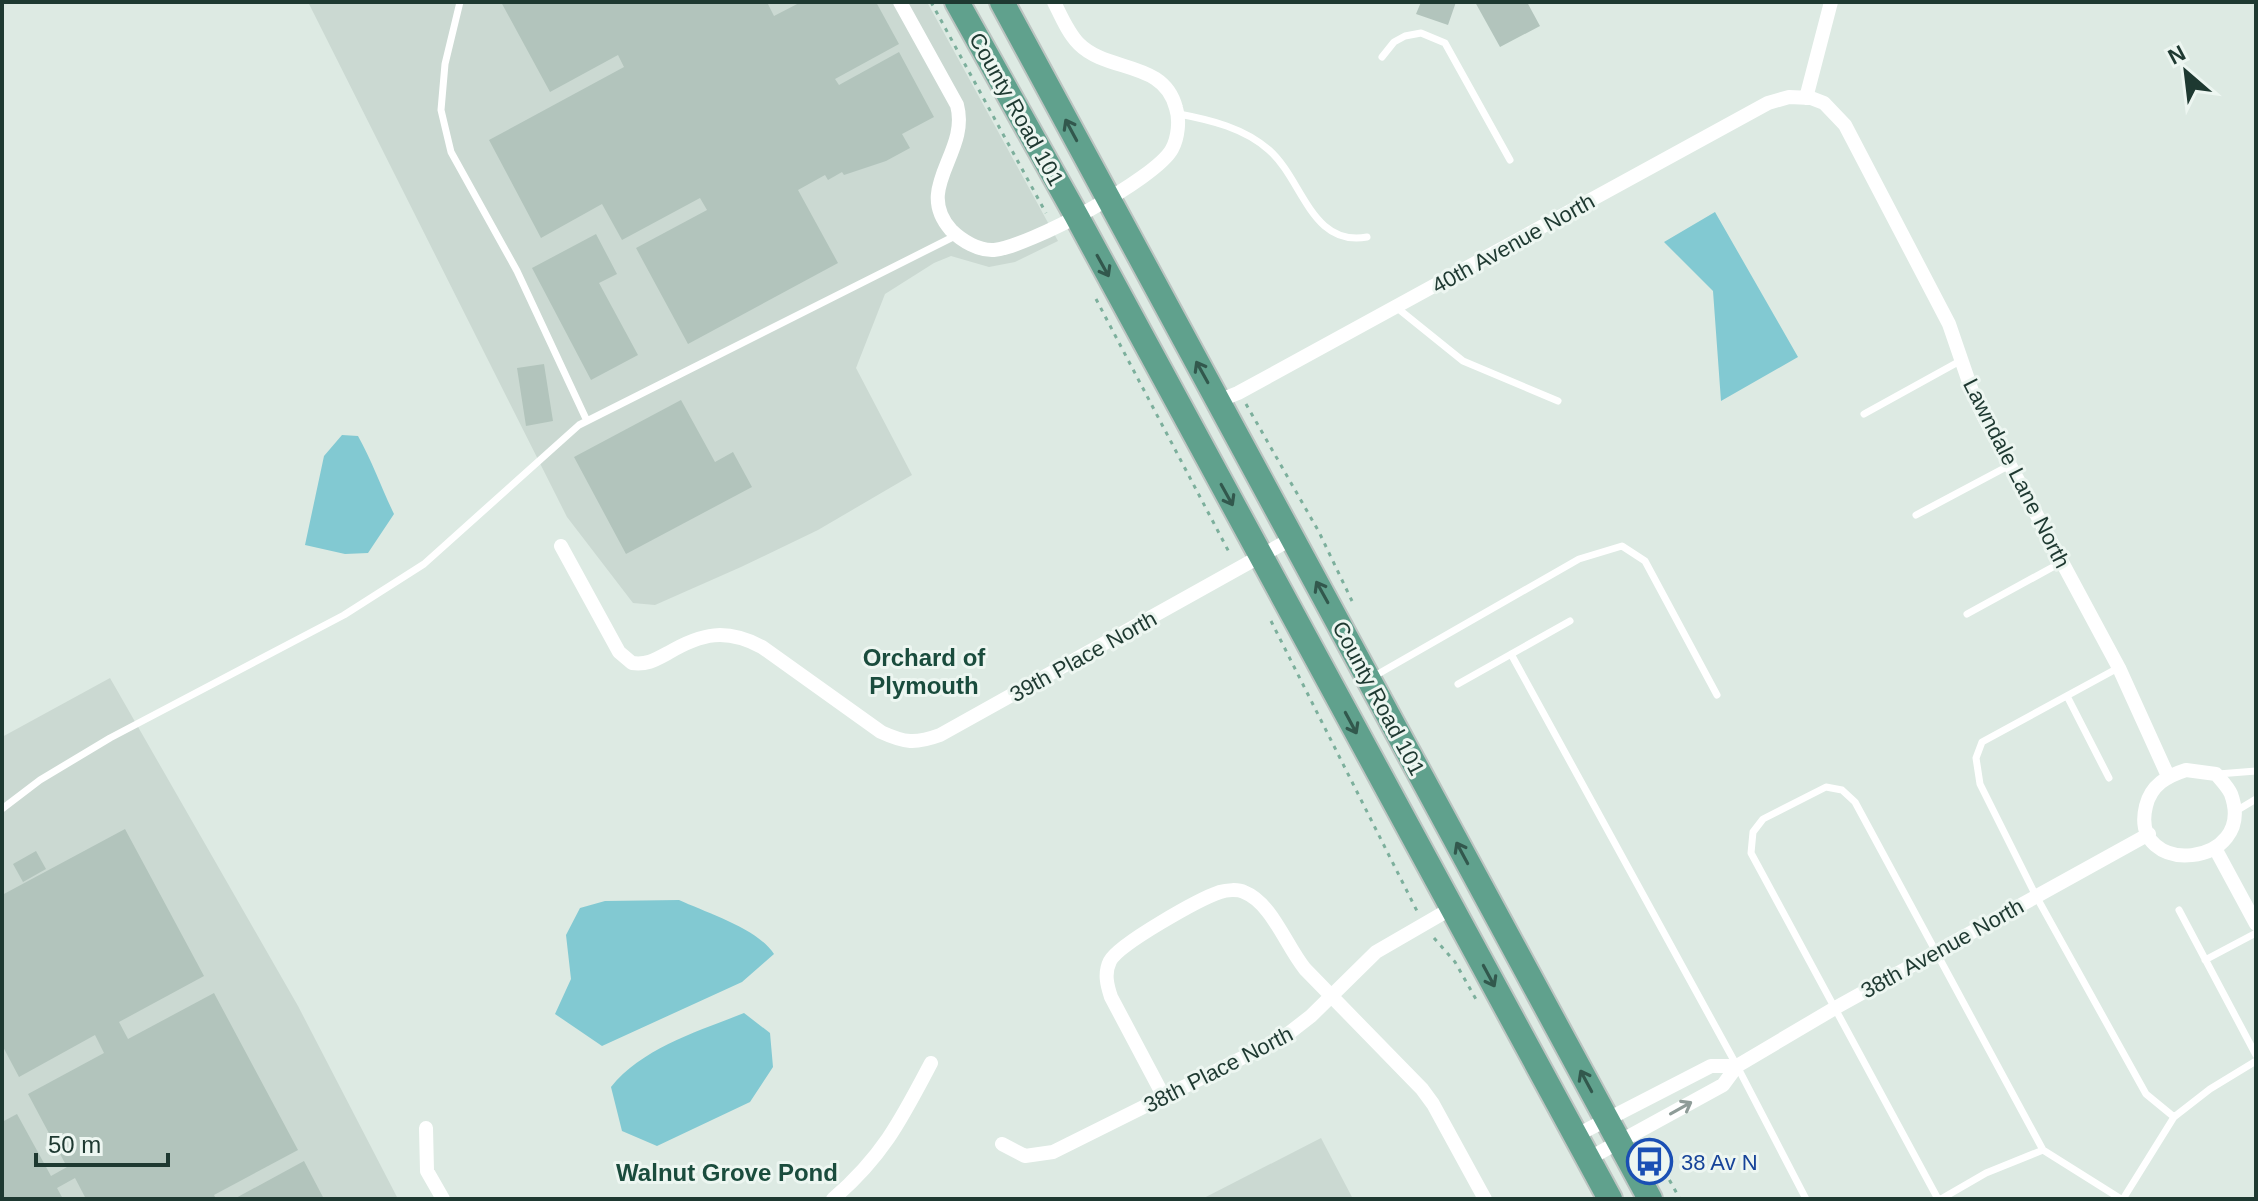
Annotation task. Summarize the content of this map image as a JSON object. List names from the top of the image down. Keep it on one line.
{"streets":{"main road":["County Road 101"],"street":["40th Avenue North","Lawndale Lane North","39th Place North","38th Avenue North","38th Place North"]},"crossings":[["County Road 101","40th Avenue North"],["County Road 101","39th Place North"],["County Road 101","38th Avenue North"],["County Road 101","38th Place North"],["40th Avenue North","Lawndale Lane North"],["Lawndale Lane North","38th Avenue North"]],"districts":["Orchard of Plymouth","Walnut Grove Pond"],"places":{"bus stop":["38 Av N"]},"scale_bar":"50 m","north":"top left"}
